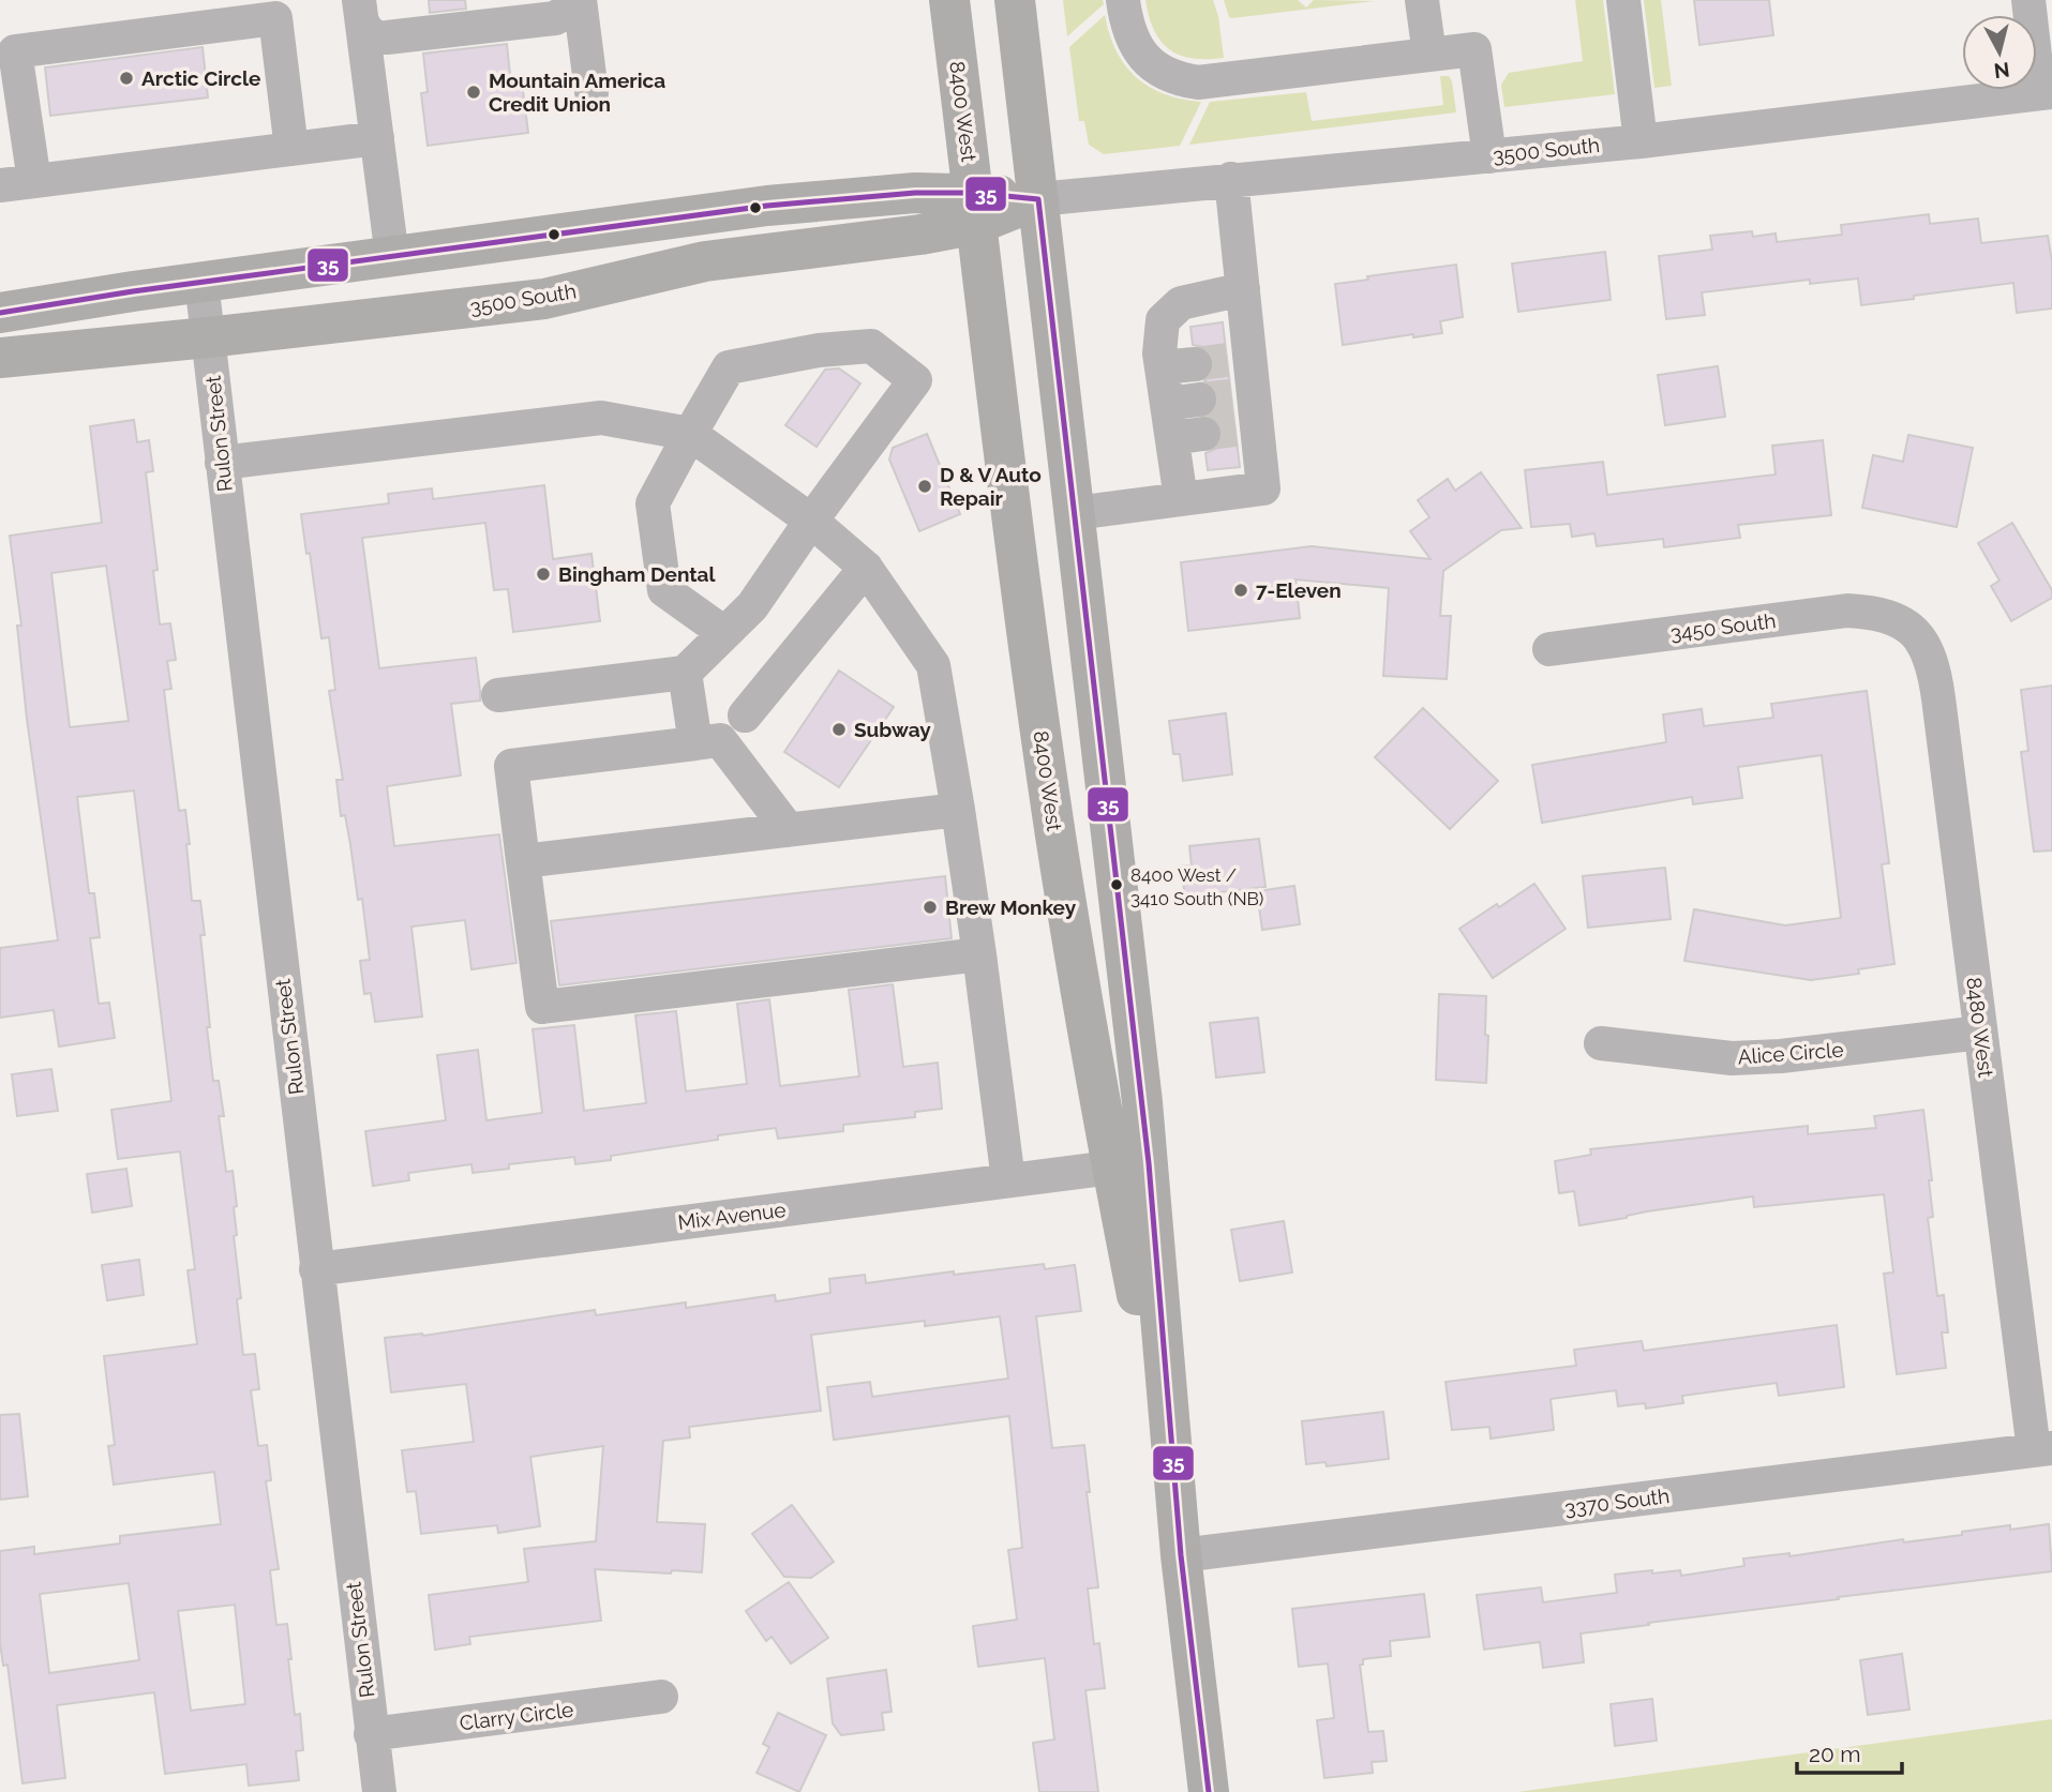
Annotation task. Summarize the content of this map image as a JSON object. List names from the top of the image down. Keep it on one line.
{"streets":{"main road":["8400 West","3500 South"],"street":["Rulon Street","3450 South","8480 West","Alice Circle","Mix Avenue","3370 South","Clarry Circle"]},"crossings":[["8400 West","3500 South"],["8400 West","Mix Avenue"],["8400 West","3370 South"],["3500 South","Rulon Street"],["Rulon Street","Mix Avenue"],["Rulon Street","Clarry Circle"],["3450 South","8480 West"],["8480 West","Alice Circle"],["8480 West","3370 South"]],"places":["Arctic Circle","Mountain America Credit Union","D & V Auto Repair","Bingham Dental","7-Eleven","Subway","8400 West / 3410 South (NB)","Brew Monkey"],"lines":["transit line 35"],"scale_bar":"20 m","north":"bottom"}
